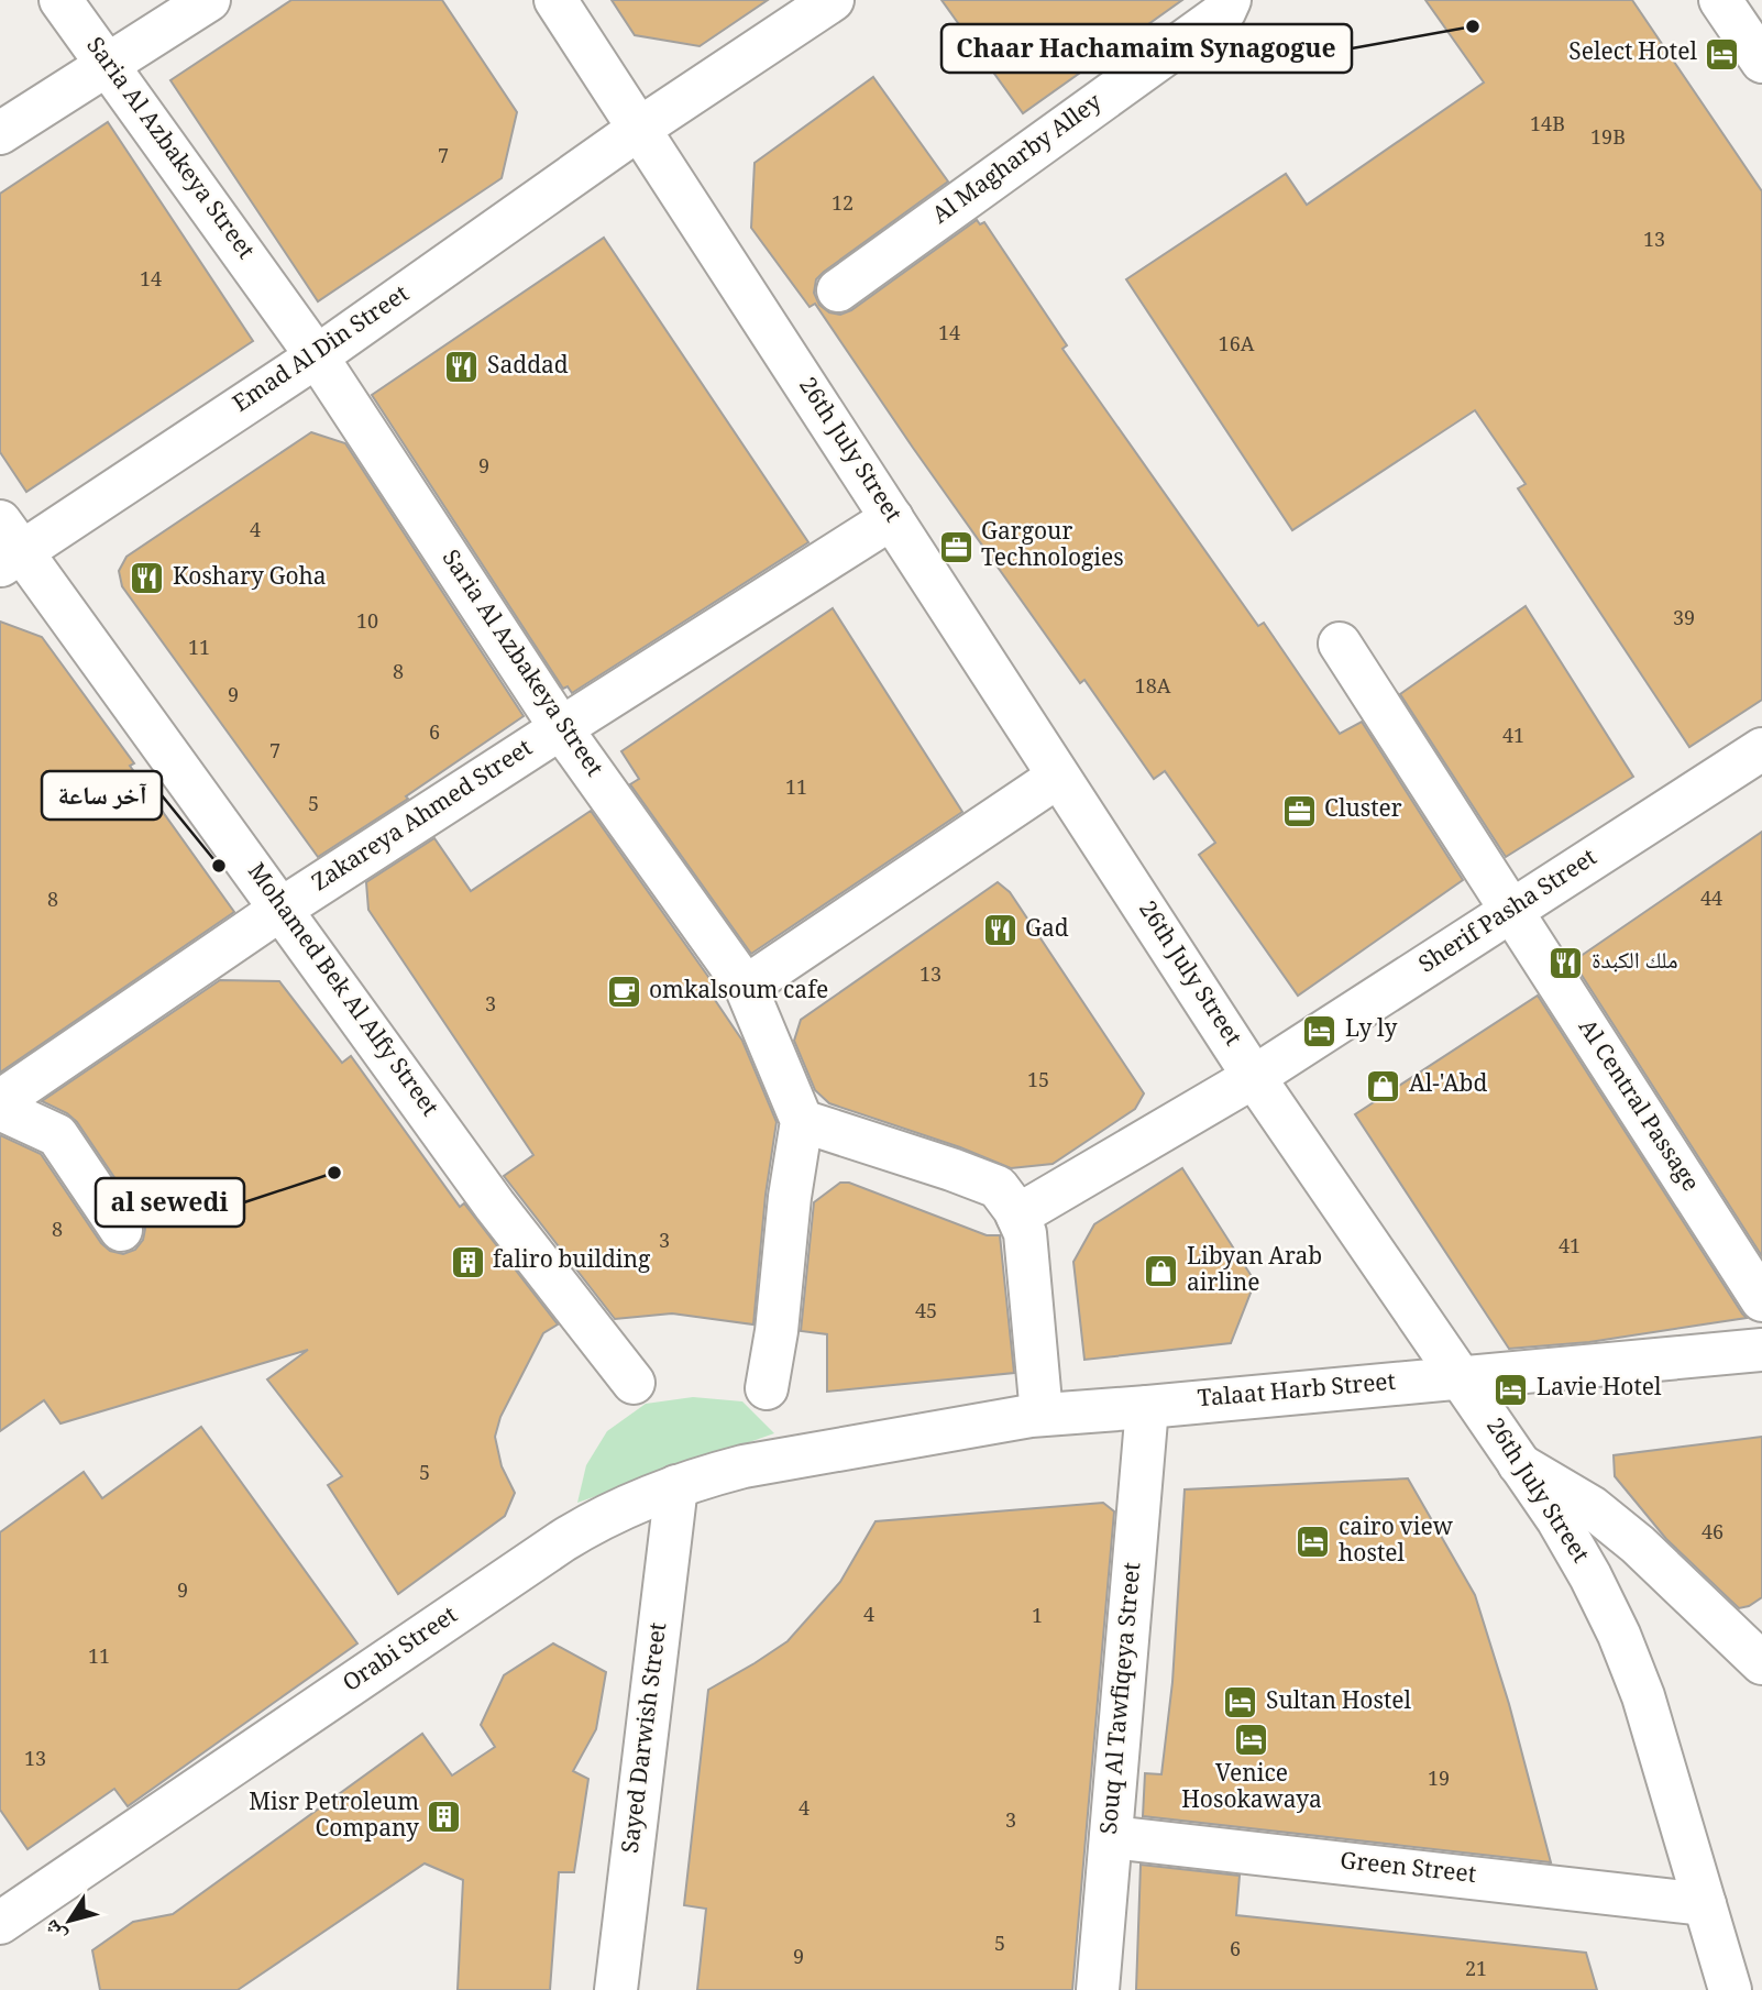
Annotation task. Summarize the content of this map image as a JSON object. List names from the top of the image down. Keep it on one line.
{"streets":{"street":["Saria Al Azbakeya Street","Al Magharby Alley","Emad Al Din Street","26th July Street","Zakareya Ahmed Street","Sherif Pasha Street","Mohamed Bek Al Alfy Street","Al Central Passage","Talaat Harb Street","Orabi Street","Souq Al Tawfiqeya Street","Sayed Darwish Street","Green Street"]},"crossings":[["Saria Al Azbakeya Street","Emad Al Din Street"],["Saria Al Azbakeya Street","Zakareya Ahmed Street"],["Emad Al Din Street","26th July Street"],["Emad Al Din Street","Mohamed Bek Al Alfy Street"],["26th July Street","Zakareya Ahmed Street"],["26th July Street","Sherif Pasha Street"],["26th July Street","Talaat Harb Street"],["26th July Street","Green Street"],["Zakareya Ahmed Street","Mohamed Bek Al Alfy Street"],["Sherif Pasha Street","Al Central Passage"],["Talaat Harb Street","Orabi Street"],["Talaat Harb Street","Souq Al Tawfiqeya Street"],["Orabi Street","Sayed Darwish Street"],["Souq Al Tawfiqeya Street","Green Street"]],"places":{"other":["Chaar Hachamaim Synagogue","آخر ساعة","al sewedi"],"hotel":["Select Hotel","Ly ly","Lavie Hotel","cairo view hostel","Sultan Hostel","Venice Hosokawaya"],"restaurant":["Saddad","Koshary Goha","Gad","ملك الكبدة"],"office":["Gargour Technologies","Cluster"],"cafe":["omkalsoum cafe"],"shop":["Al-'Abd","Libyan Arab airline"],"building":["faliro building","Misr Petroleum Company"]},"house_numbers":["14B","19B","7","12","13","14","14","16A","9","4","39","10","11","8","18A","9","6","41","7","11","5","44","8","13","3","15","8","3","41","45","5","46","9","4","1","11","13","19","4","3","5","6","9","21"],"north":"bottom left"}
